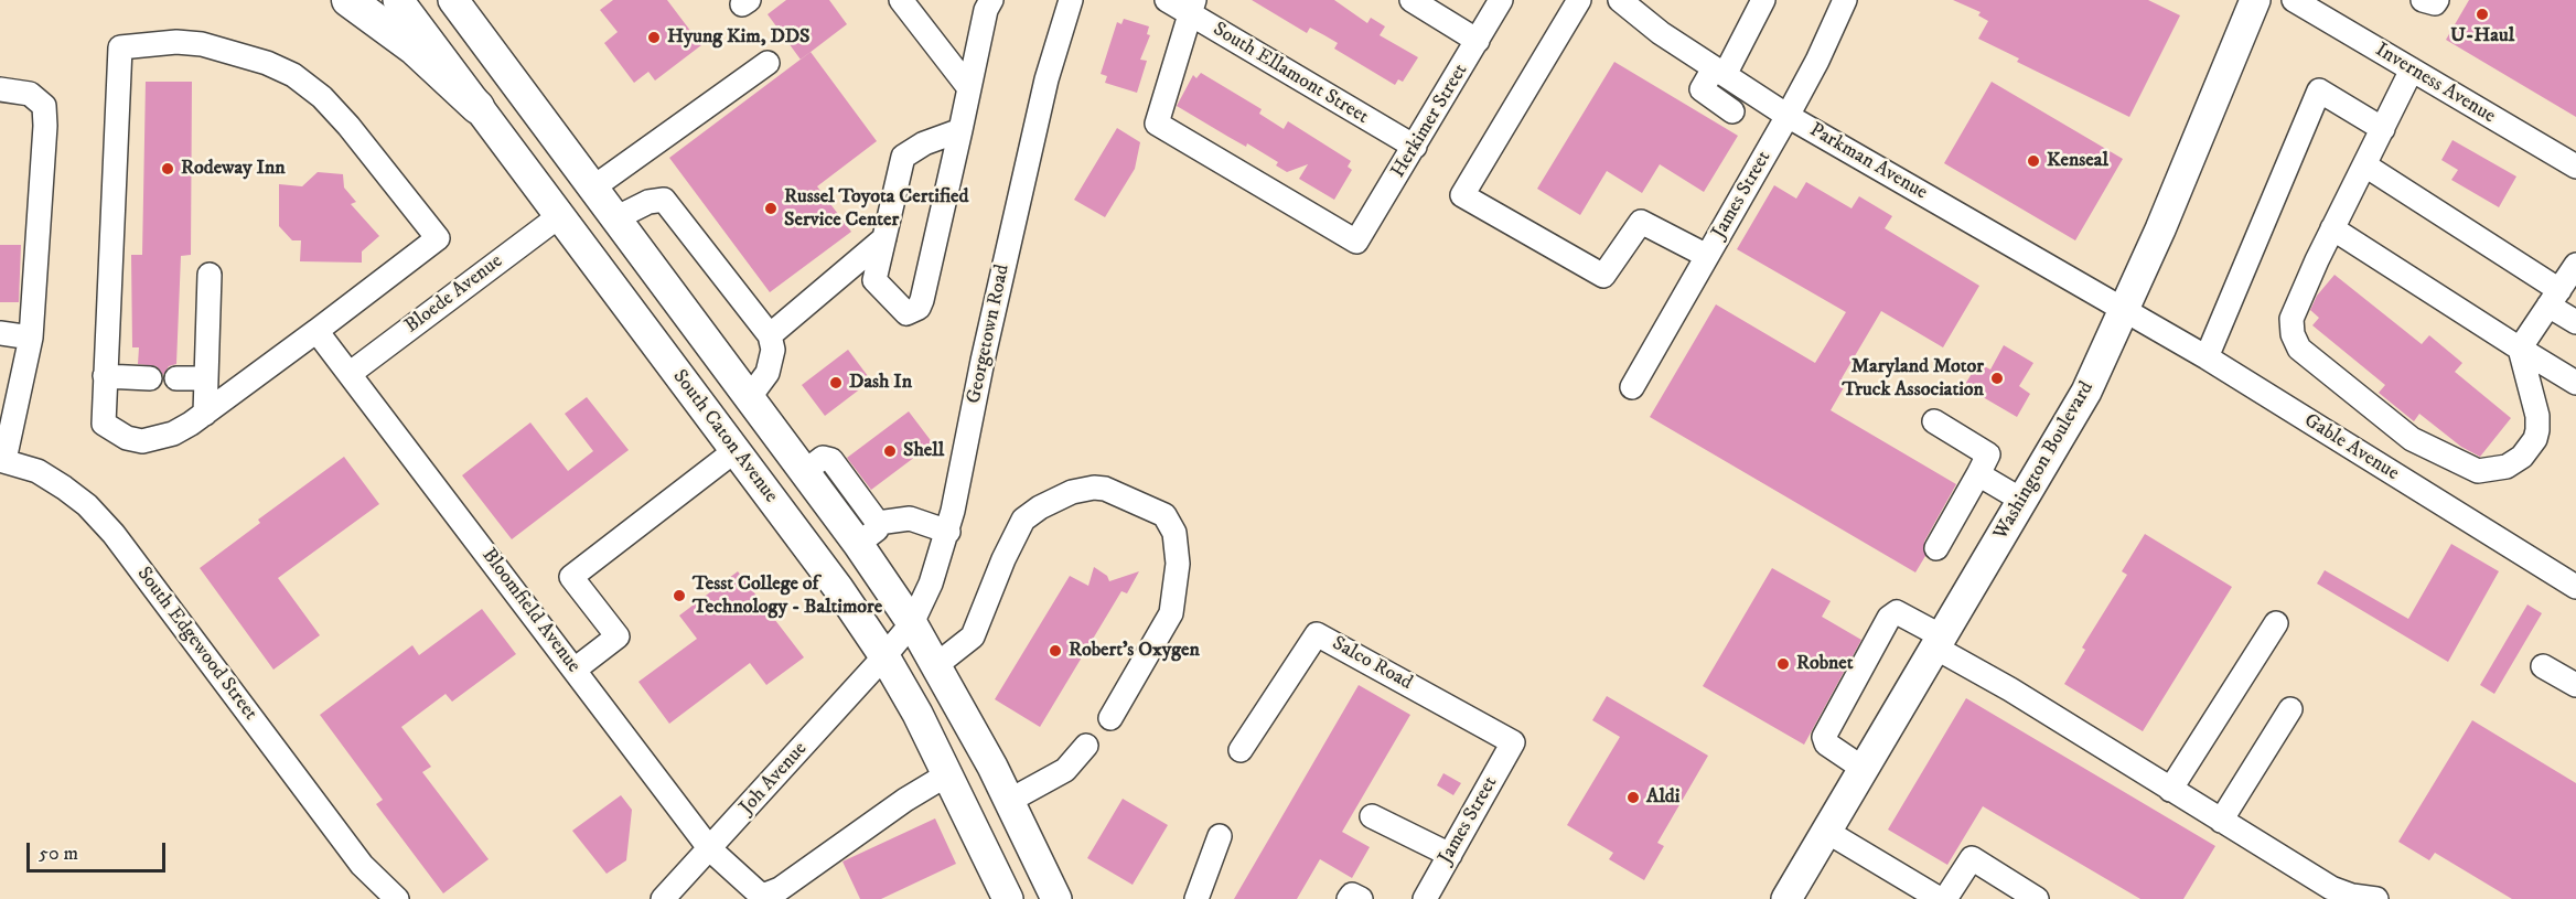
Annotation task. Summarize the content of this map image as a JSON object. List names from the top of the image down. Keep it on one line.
{"streets":{"main road":["South Caton Avenue","Washington Boulevard"],"street":["South Ellamont Street","Inverness Avenue","Herkimer Street","Parkman Avenue","James Street","Bloede Avenue","Georgetown Road","Gable Avenue","Bloomfield Avenue","South Edgewood Street","Salco Road","Joh Avenue"]},"crossings":[["South Ellamont Street","Herkimer Street"],["Parkman Avenue","James Street"],["Parkman Avenue","Gable Avenue"],["Parkman Avenue","Washington Boulevard"],["James Street","Salco Road"],["Bloede Avenue","South Caton Avenue"],["Bloede Avenue","Bloomfield Avenue"],["Georgetown Road","South Caton Avenue"],["Georgetown Road","Joh Avenue"],["South Caton Avenue","Bloomfield Avenue"],["South Caton Avenue","Joh Avenue"],["Gable Avenue","Washington Boulevard"],["Bloomfield Avenue","Joh Avenue"]],"places":["U-Haul","Hyung Kim, DDS","Kenseal","Rodeway Inn","Russel Toyota Certified Service Center","Maryland Motor Truck Association","Dash In","Shell","Tesst College of Technology - Baltimore","Robert's Oxygen","Robnet","Aldi"],"scale_bar":"50 m"}
